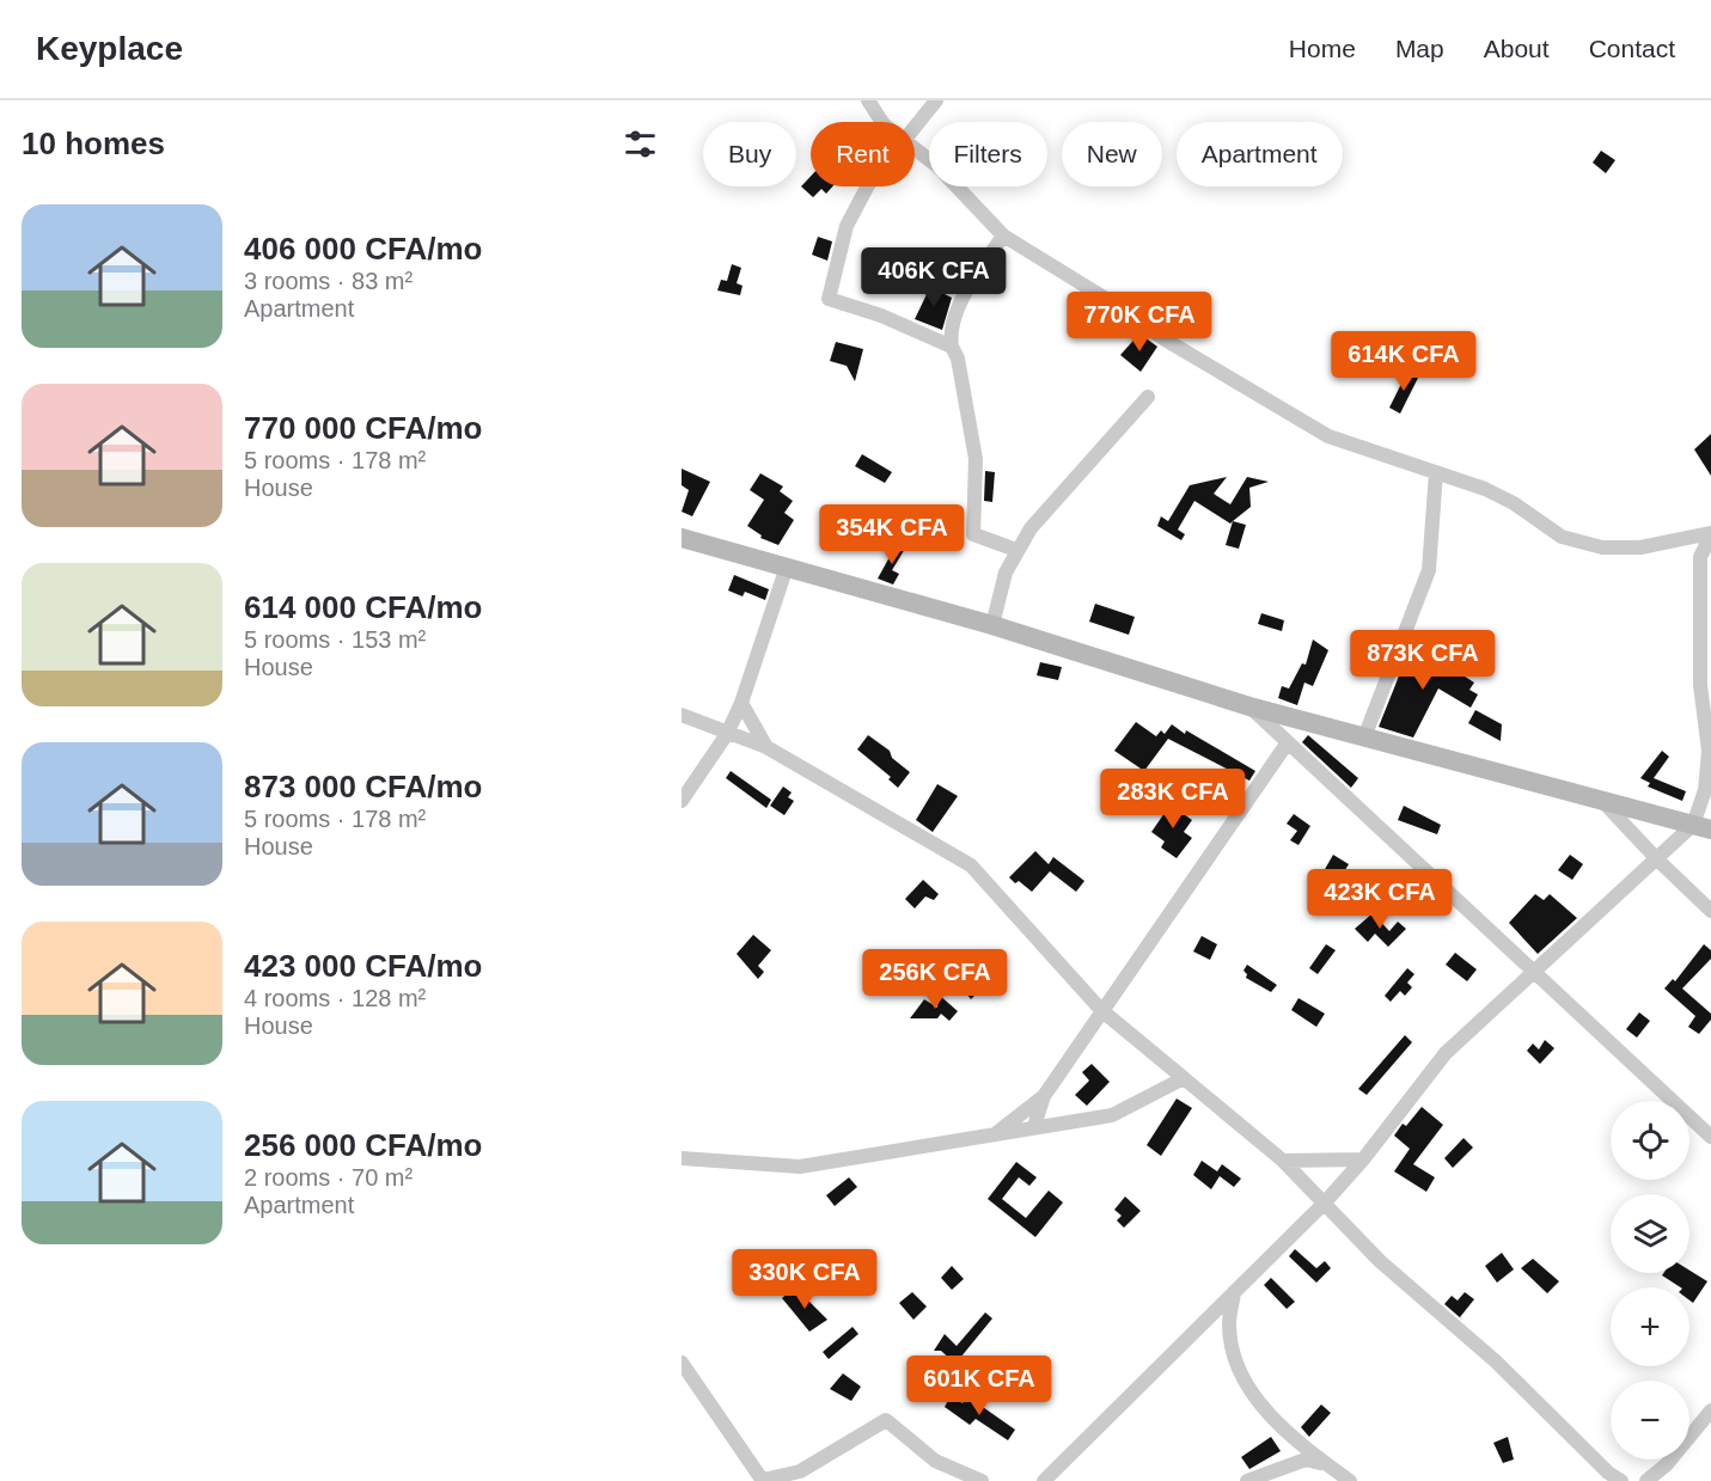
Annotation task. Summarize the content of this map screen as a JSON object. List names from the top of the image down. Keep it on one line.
{"page":{"header":"Keyplace","nav":["Home","Map","About","Contact"],"heading":"10 homes","chip":["Buy","Rent","Filters","New","Apartment"],"list":[{"name":"406 000 CFA/mo","note":"3 rooms · 83 m² · Apartment"},{"name":"770 000 CFA/mo","note":"5 rooms · 178 m² · House"},{"name":"614 000 CFA/mo","note":"5 rooms · 153 m² · House"},{"name":"873 000 CFA/mo","note":"5 rooms · 178 m² · House"},{"name":"423 000 CFA/mo","note":"4 rooms · 128 m² · House"},{"name":"256 000 CFA/mo","note":"2 rooms · 70 m² · Apartment"}],"price":["406K CFA","770K CFA","614K CFA","354K CFA","873K CFA","283K CFA","423K CFA","256K CFA","330K CFA","601K CFA"],"map_buttons":["+","−"]}}
